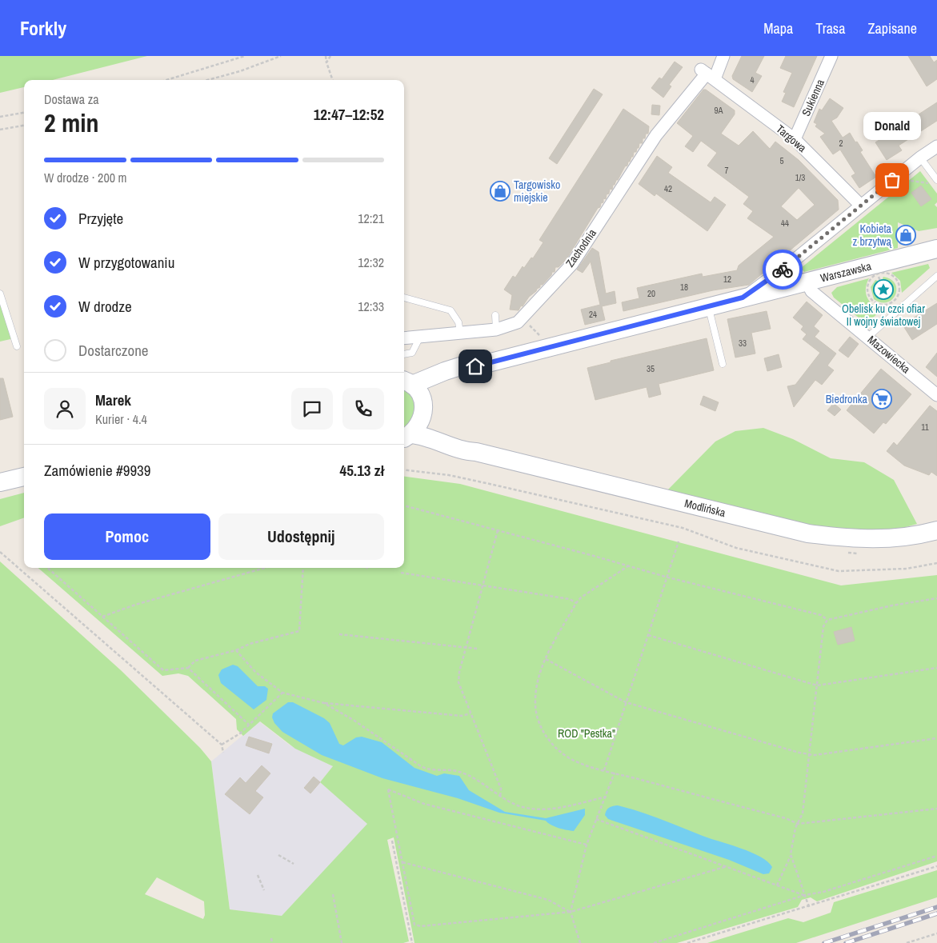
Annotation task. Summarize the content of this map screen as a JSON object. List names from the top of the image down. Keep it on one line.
{"streets":{"main road":["Warszawska","Modlińska"],"street":["Sukienna","Targowa","Zachodnia","Mazowiecka"]},"crossings":[["Sukienna","Targowa"],["Targowa","Zachodnia"],["Warszawska","Mazowiecka"],["Warszawska","Modlińska"]],"parks":["ROD \"Pestka\""],"places":{"other":["Donald"],"shop":["Targowisko miejskie","Kobieta z brzytwą"],"place":["Obelisk ku czci ofiar II wojny światowej"],"supermarket":["Biedronka"]},"house_numbers":["4","9A","2","5","7","1/3","42","44","12","18","20","24","33","35","11"],"page":{"header":"Forkly","nav":["Mapa","Trasa","Zapisane"],"heading":["2 min","Dostawa za","12:47–12:52"],"panel":["Marek","Kurier · 4.4","Zamówienie #9939","45.13 zł"],"bubble":"Donald","bar":"W drodze · 200 m","list":[["Przyjęte","12:21"],["W przygotowaniu","12:32"],["W drodze","12:33"],"Dostarczone"],"buttons":["Pomoc","Udostępnij"]}}
